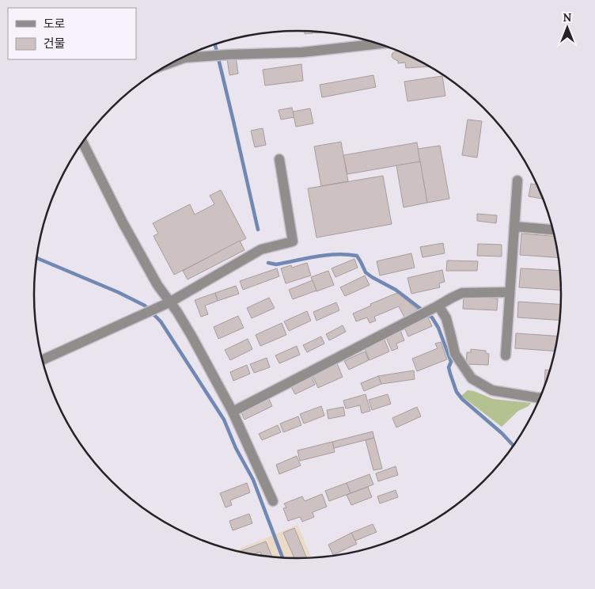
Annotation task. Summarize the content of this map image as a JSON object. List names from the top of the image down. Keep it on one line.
{"legend":["도로","건물"],"north":"top"}
